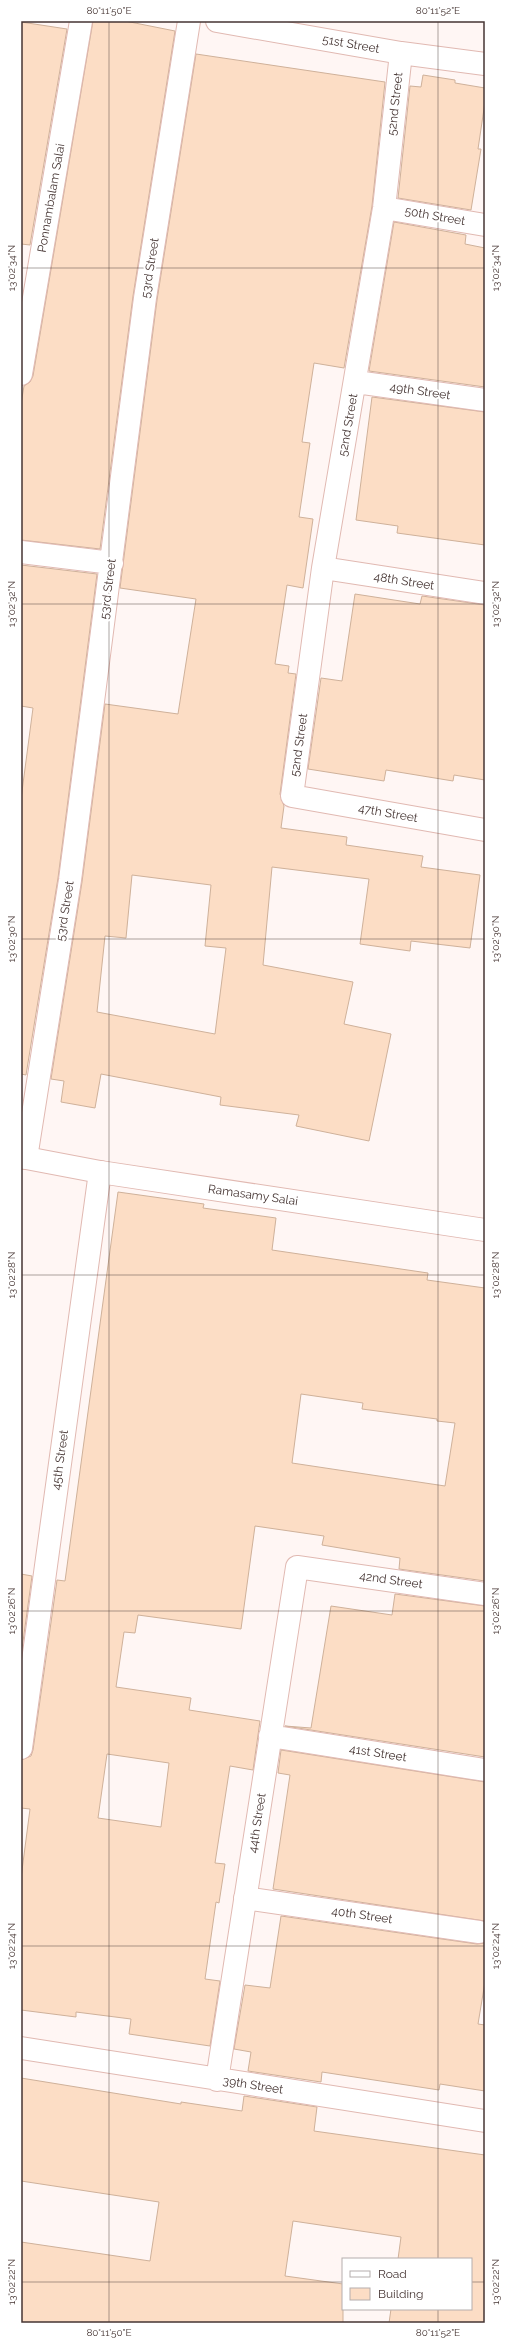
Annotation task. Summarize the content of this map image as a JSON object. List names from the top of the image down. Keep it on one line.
{"streets":{"street":["51st Street","52nd Street","Ponnambalam Salai","50th Street","53rd Street","49th Street","48th Street","47th Street","Ramasamy Salai","45th Street","42nd Street","41st Street","44th Street","40th Street","39th Street"]},"crossings":[["51st Street","52nd Street"],["52nd Street","50th Street"],["52nd Street","49th Street"],["52nd Street","48th Street"],["52nd Street","47th Street"],["53rd Street","Ramasamy Salai"],["Ramasamy Salai","45th Street"],["42nd Street","44th Street"],["41st Street","44th Street"],["44th Street","40th Street"],["44th Street","39th Street"]],"legend":["Road","Building"],"coordinates":["80°11'50\"E","80°11'52\"E","13°02'34\"N","13°02'32\"N","13°02'30\"N","13°02'28\"N","13°02'26\"N","13°02'24\"N","13°02'22\"N"]}
